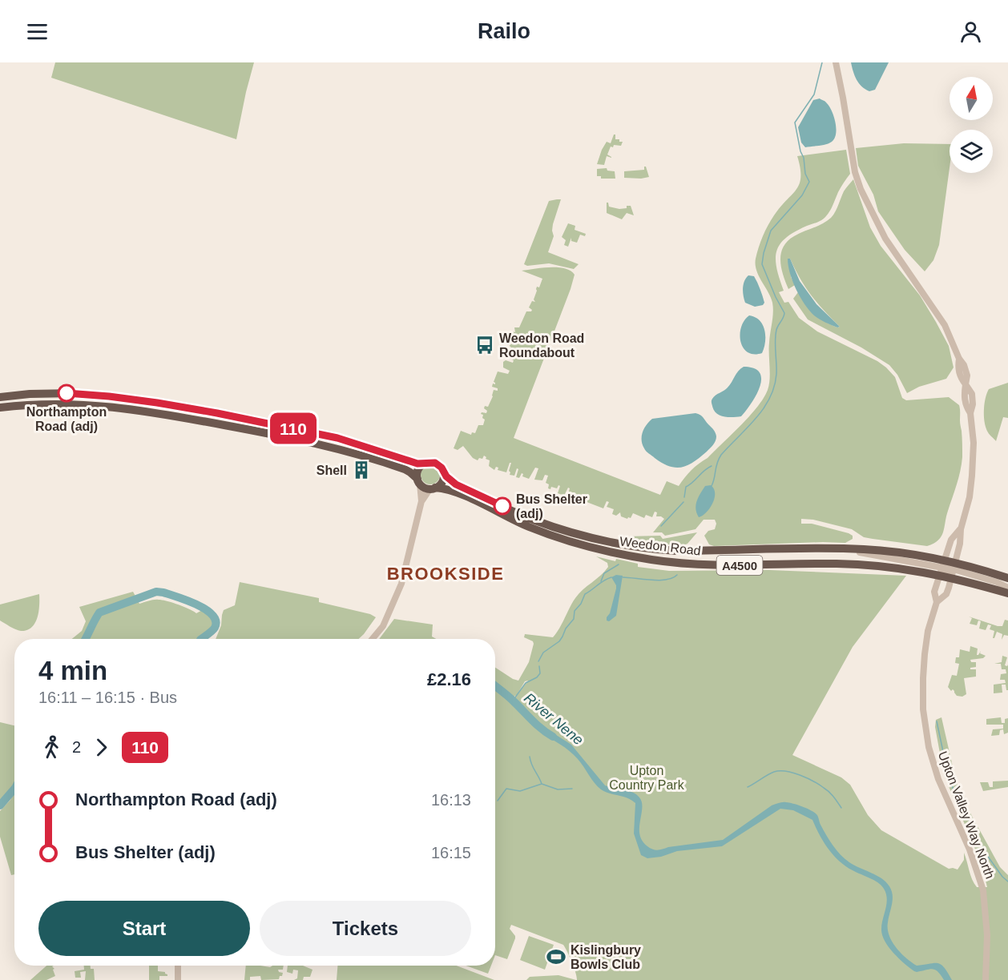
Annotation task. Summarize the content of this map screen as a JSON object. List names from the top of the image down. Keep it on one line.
{"streets":{"highway":["Weedon Road","A4500"],"street":["Upton Valley Way North"]},"crossings":[["Weedon Road","Upton Valley Way North"]],"districts":["BROOKSIDE"],"water":["River Nene"],"parks":["Upton Country Park"],"places":{"bus stop":["Weedon Road Roundabout"],"other":["Northampton Road (adj)","Bus Shelter (adj)"],"building":["Shell"],"sports":["Kislingbury Bowls Club"]},"lines":["bus line 110"],"north":"top","page":{"header":"Railo","on_map":"110","heading":["4 min","16:11 – 16:15 · Bus","£2.16"],"legs":["2","110"],"list":[{"name":"Northampton Road (adj)","value":"16:13"},{"name":"Bus Shelter (adj)","value":"16:15"}],"buttons":["Start","Tickets"]}}
